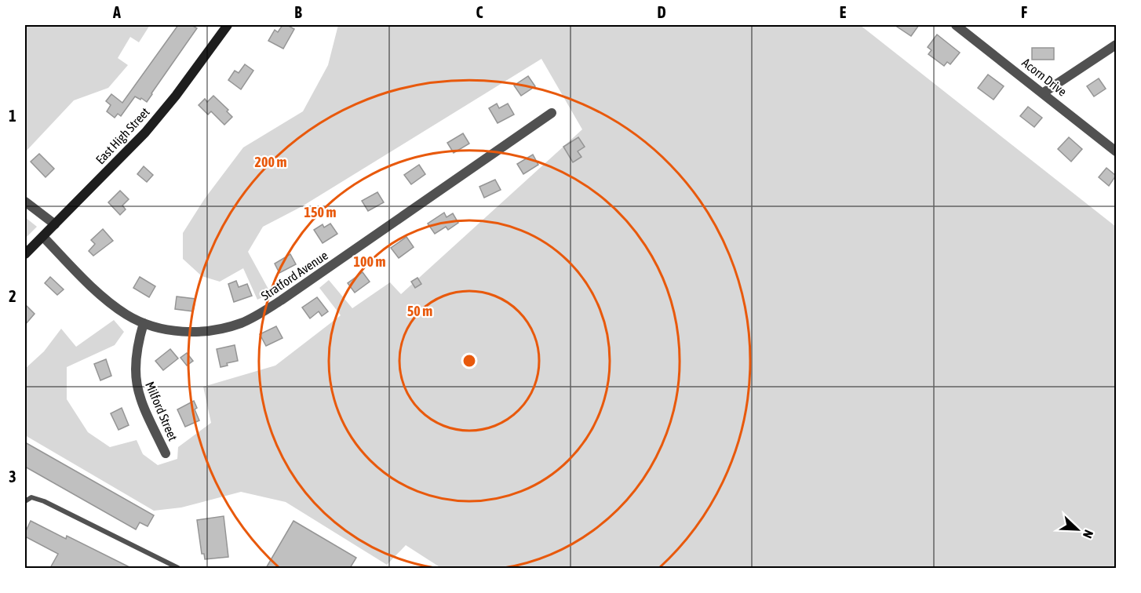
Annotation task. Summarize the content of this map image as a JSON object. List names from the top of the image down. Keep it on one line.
{"streets":{"main road":["East High Street"],"street":["Acorn Drive","Stratford Avenue","Milford Street"]},"crossings":[["East High Street","Stratford Avenue"],["Stratford Avenue","Milford Street"]],"north":"bottom right","grid":{"columns":["A","B","C","D","E","F"],"rows":["1","2","3"]},"rings":["200 m","150 m","100 m","50 m"]}
